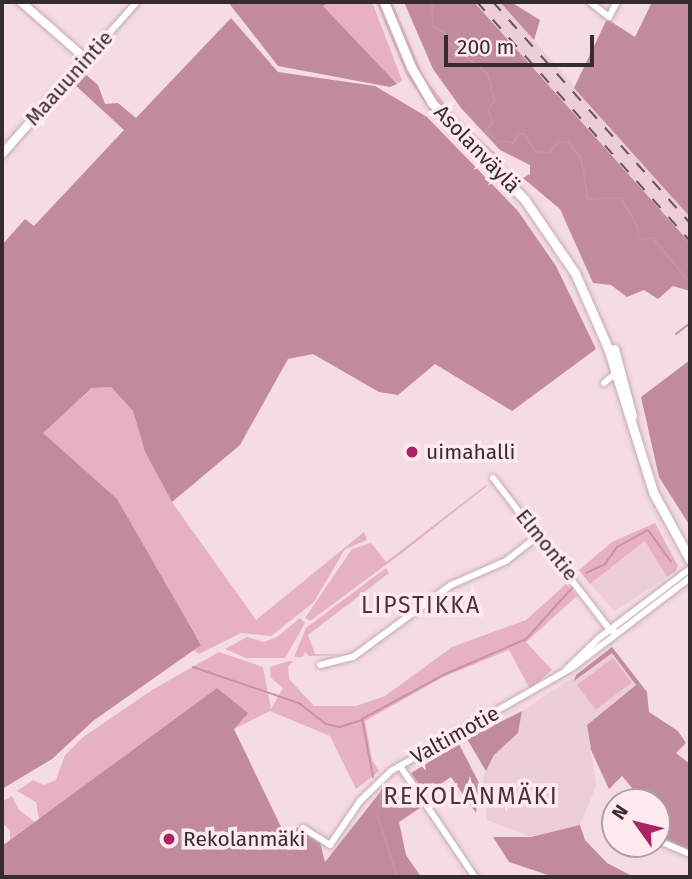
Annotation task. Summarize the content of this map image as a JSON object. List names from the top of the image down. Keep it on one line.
{"streets":{"main road":["Asolanväylä"],"street":["Maauunintie","Elmontie","Valtimotie"]},"crossings":[["Elmontie","Valtimotie"]],"districts":["LIPSTIKKA","REKOLANMÄKI"],"places":["uimahalli","Rekolanmäki"],"scale_bar":"200 m","north":"top left"}
